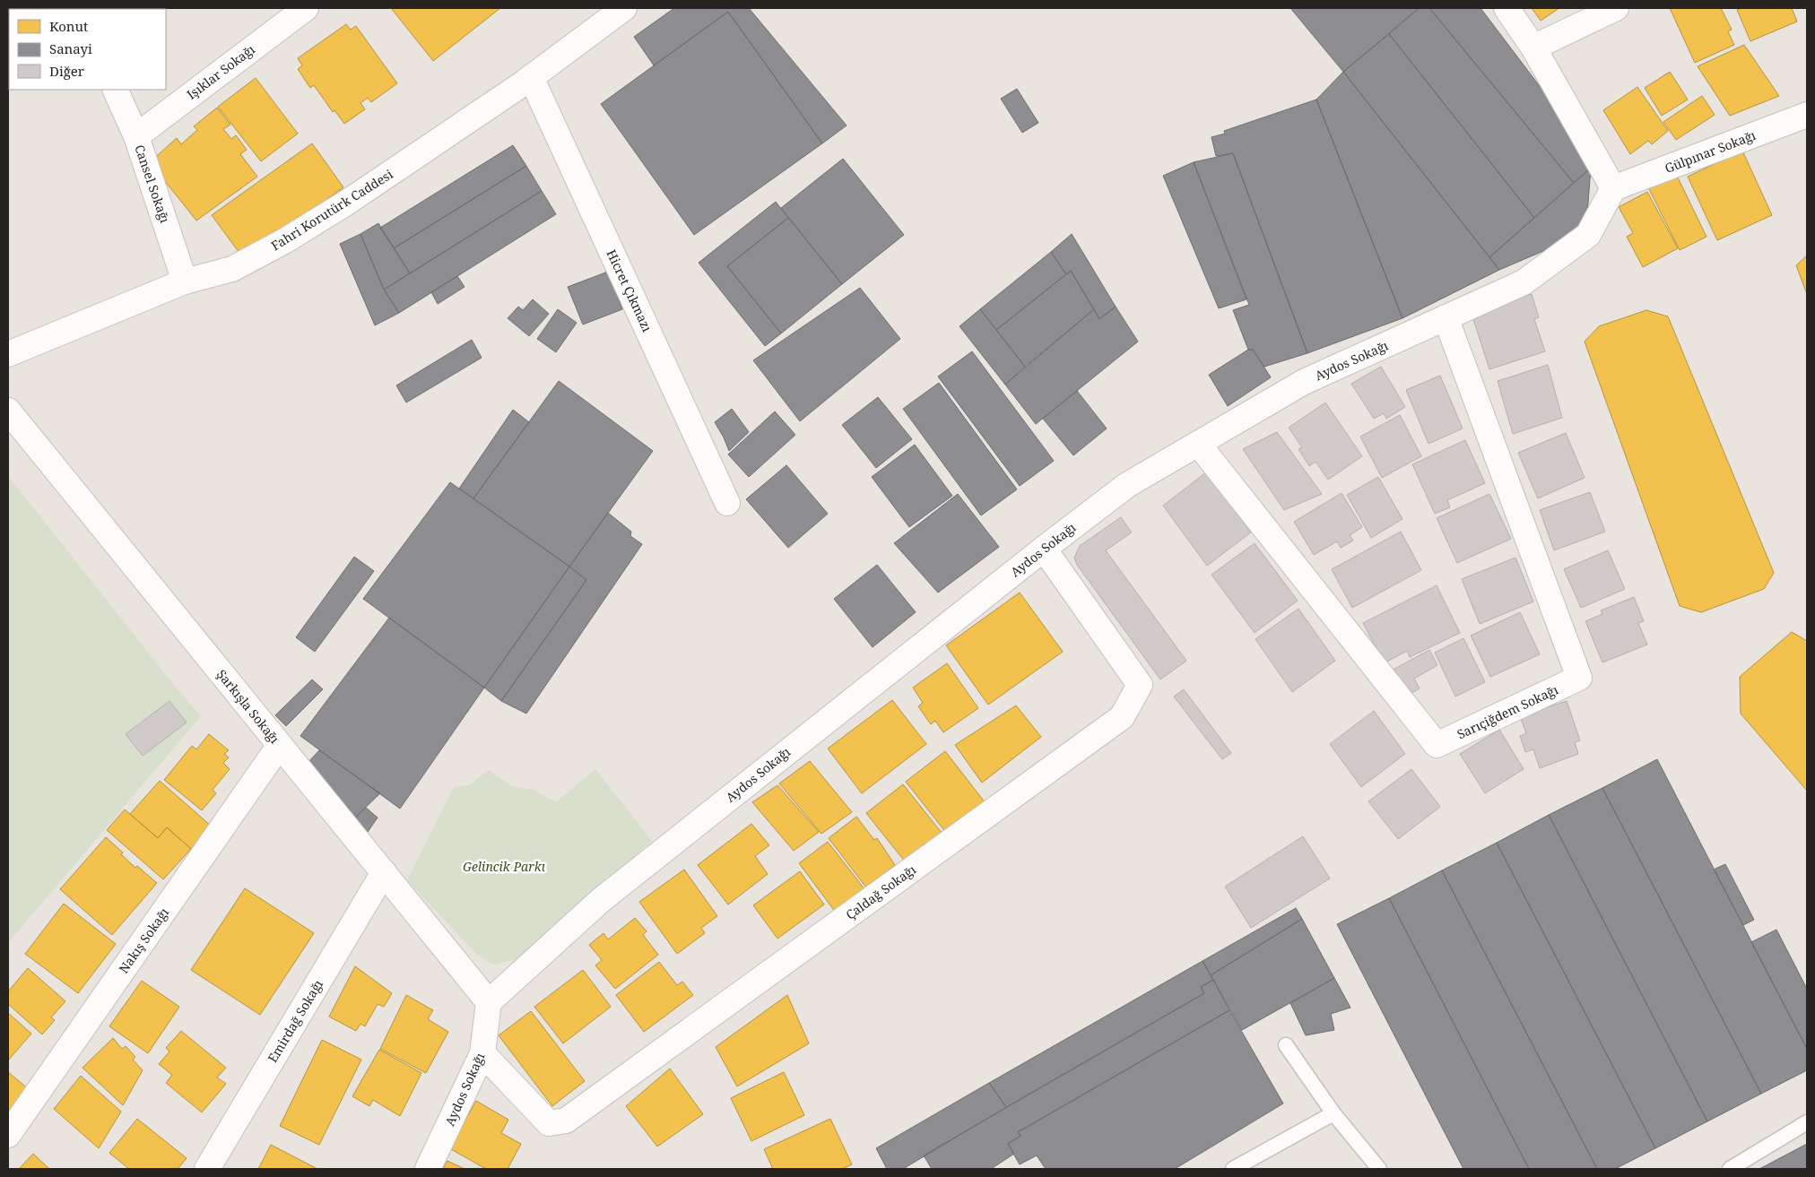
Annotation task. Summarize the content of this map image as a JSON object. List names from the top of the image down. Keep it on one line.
{"streets":{"street":["Işıklar Sokağı","Gülpınar Sokağı","Cansel Sokağı","Fahri Korutürk Caddesi","Hicret Çıkmazı","Aydos Sokağı","Şarkışla Sokağı","Sarıçiğdem Sokağı","Çaldağ Sokağı","Nakış Sokağı","Emirdağ Sokağı"]},"crossings":[["Işıklar Sokağı","Cansel Sokağı"],["Gülpınar Sokağı","Aydos Sokağı"],["Cansel Sokağı","Fahri Korutürk Caddesi"],["Fahri Korutürk Caddesi","Hicret Çıkmazı"],["Aydos Sokağı","Şarkışla Sokağı"],["Aydos Sokağı","Sarıçiğdem Sokağı"],["Aydos Sokağı","Çaldağ Sokağı"],["Şarkışla Sokağı","Nakış Sokağı"],["Şarkışla Sokağı","Emirdağ Sokağı"]],"parks":["Gelincik Parkı"],"legend":["Konut","Sanayi","Diğer"]}
